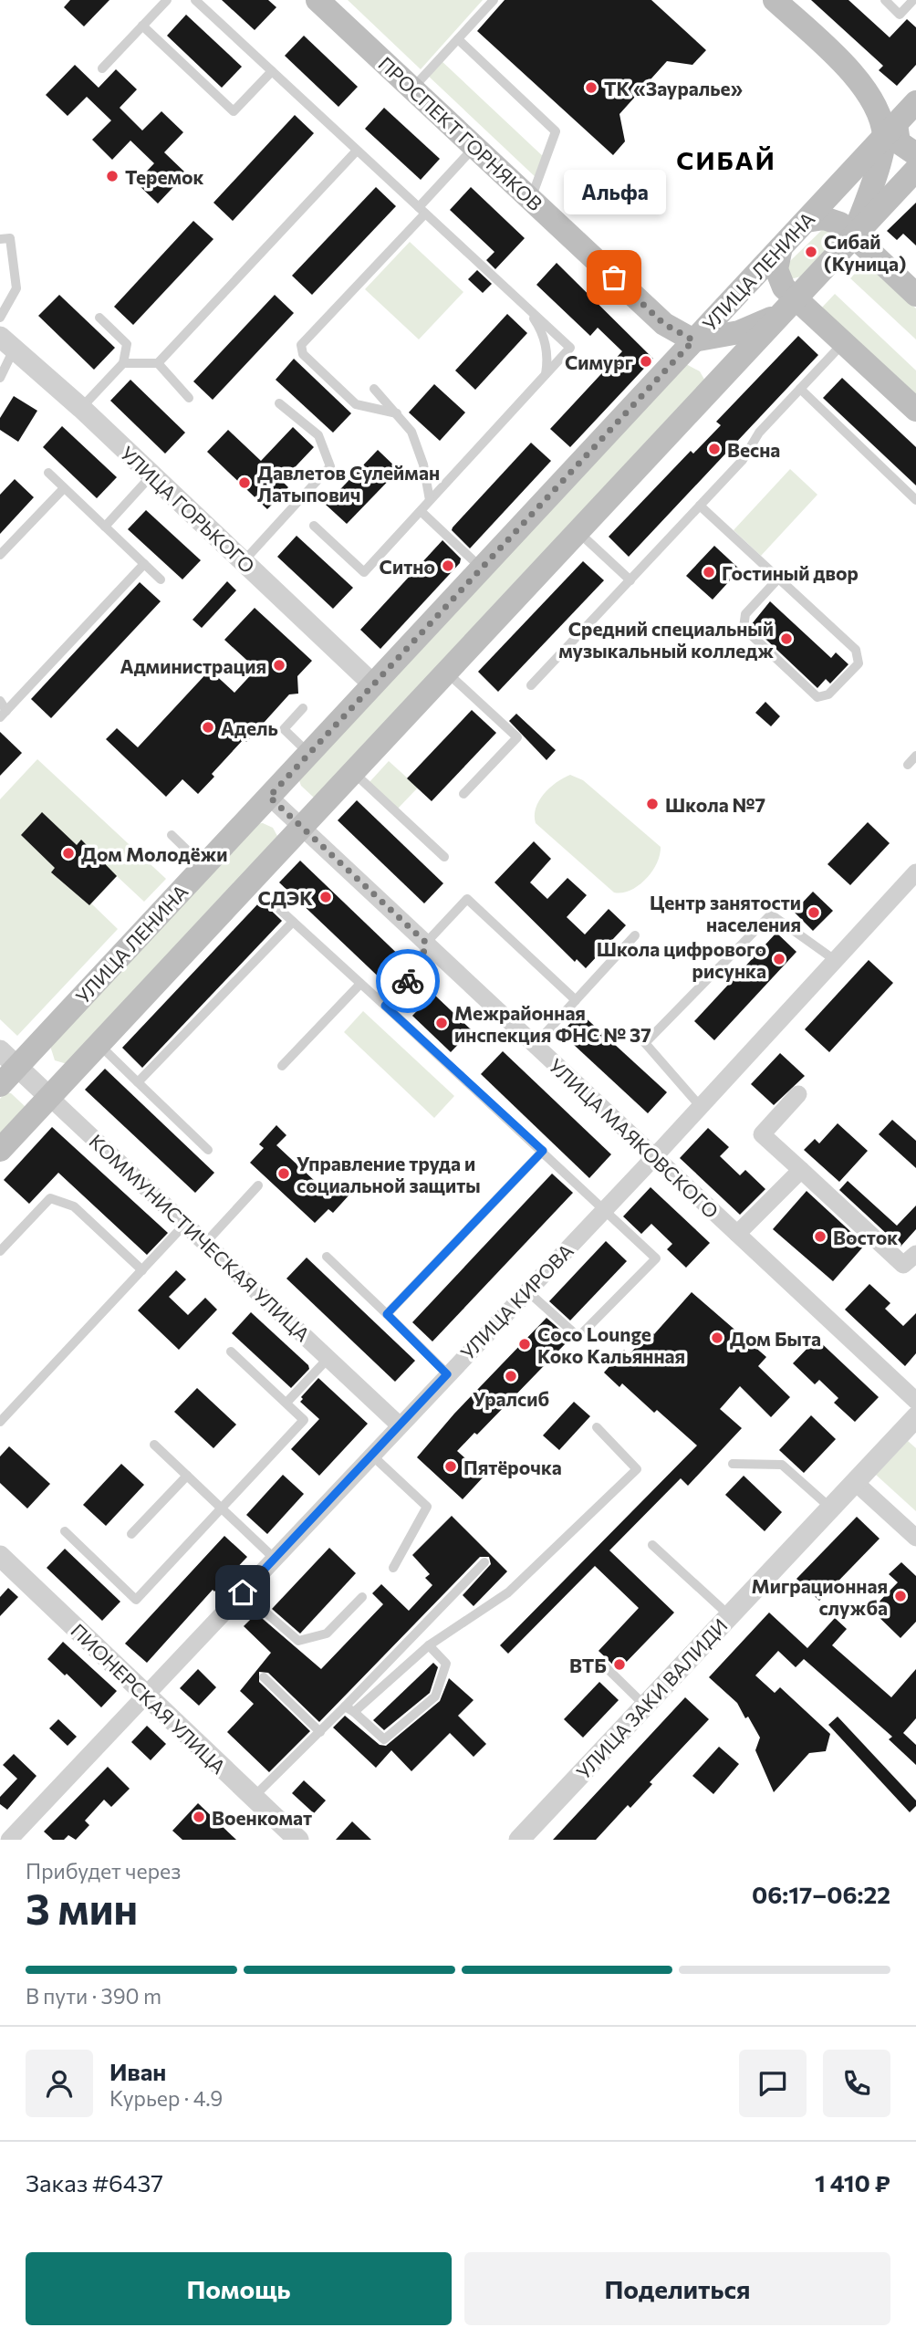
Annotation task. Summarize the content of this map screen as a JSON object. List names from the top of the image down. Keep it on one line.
{"streets":{"main road":["ПРОСПЕКТ ГОРНЯКОВ","УЛИЦА ЛЕНИНА"],"street":["УЛИЦА ГОРЬКОГО","УЛИЦА МАЯКОВСКОГО","КОММУНИСТИЧЕСКАЯ УЛИЦА","УЛИЦА КИРОВА","ПИОНЕРСКАЯ УЛИЦА","УЛИЦА ЗАКИ ВАЛИДИ"]},"crossings":[["ПРОСПЕКТ ГОРНЯКОВ","УЛИЦА ЛЕНИНА"],["УЛИЦА ЛЕНИНА","УЛИЦА ГОРЬКОГО"],["УЛИЦА ЛЕНИНА","УЛИЦА МАЯКОВСКОГО"],["УЛИЦА ЛЕНИНА","КОММУНИСТИЧЕСКАЯ УЛИЦА"],["УЛИЦА МАЯКОВСКОГО","УЛИЦА КИРОВА"],["КОММУНИСТИЧЕСКАЯ УЛИЦА","УЛИЦА КИРОВА"],["УЛИЦА КИРОВА","ПИОНЕРСКАЯ УЛИЦА"]],"districts":["СИБАЙ"],"places":["ТК «Зауралье»","Теремок","Сибай (Куница)","Альфа","Симург","Весна","Давлетов Сулейман Латыпович","Ситно","Гостиный двор","Средний специальный музыкальный колледж","Администрация","Адель","Школа №7","Дом Молодёжи","СДЭК","Центр занятости населения","Школа цифрового рисунка","Межрайонная инспекция ФНС № 37","Управление труда и социальной защиты","Восток","Дом Быта","Coco Lounge Коко Кальянная","Уралсиб","Пятёрочка","Миграционная служба","ВТБ","Военкомат"],"page":{"bubble":"Альфа","heading":["3 мин","Прибудет через","06:17–06:22"],"panel":["Иван","Курьер · 4.9","Заказ #6437","1 410 ₽"],"bar":"В пути · 390 m","buttons":["Помощь","Поделиться"]}}
